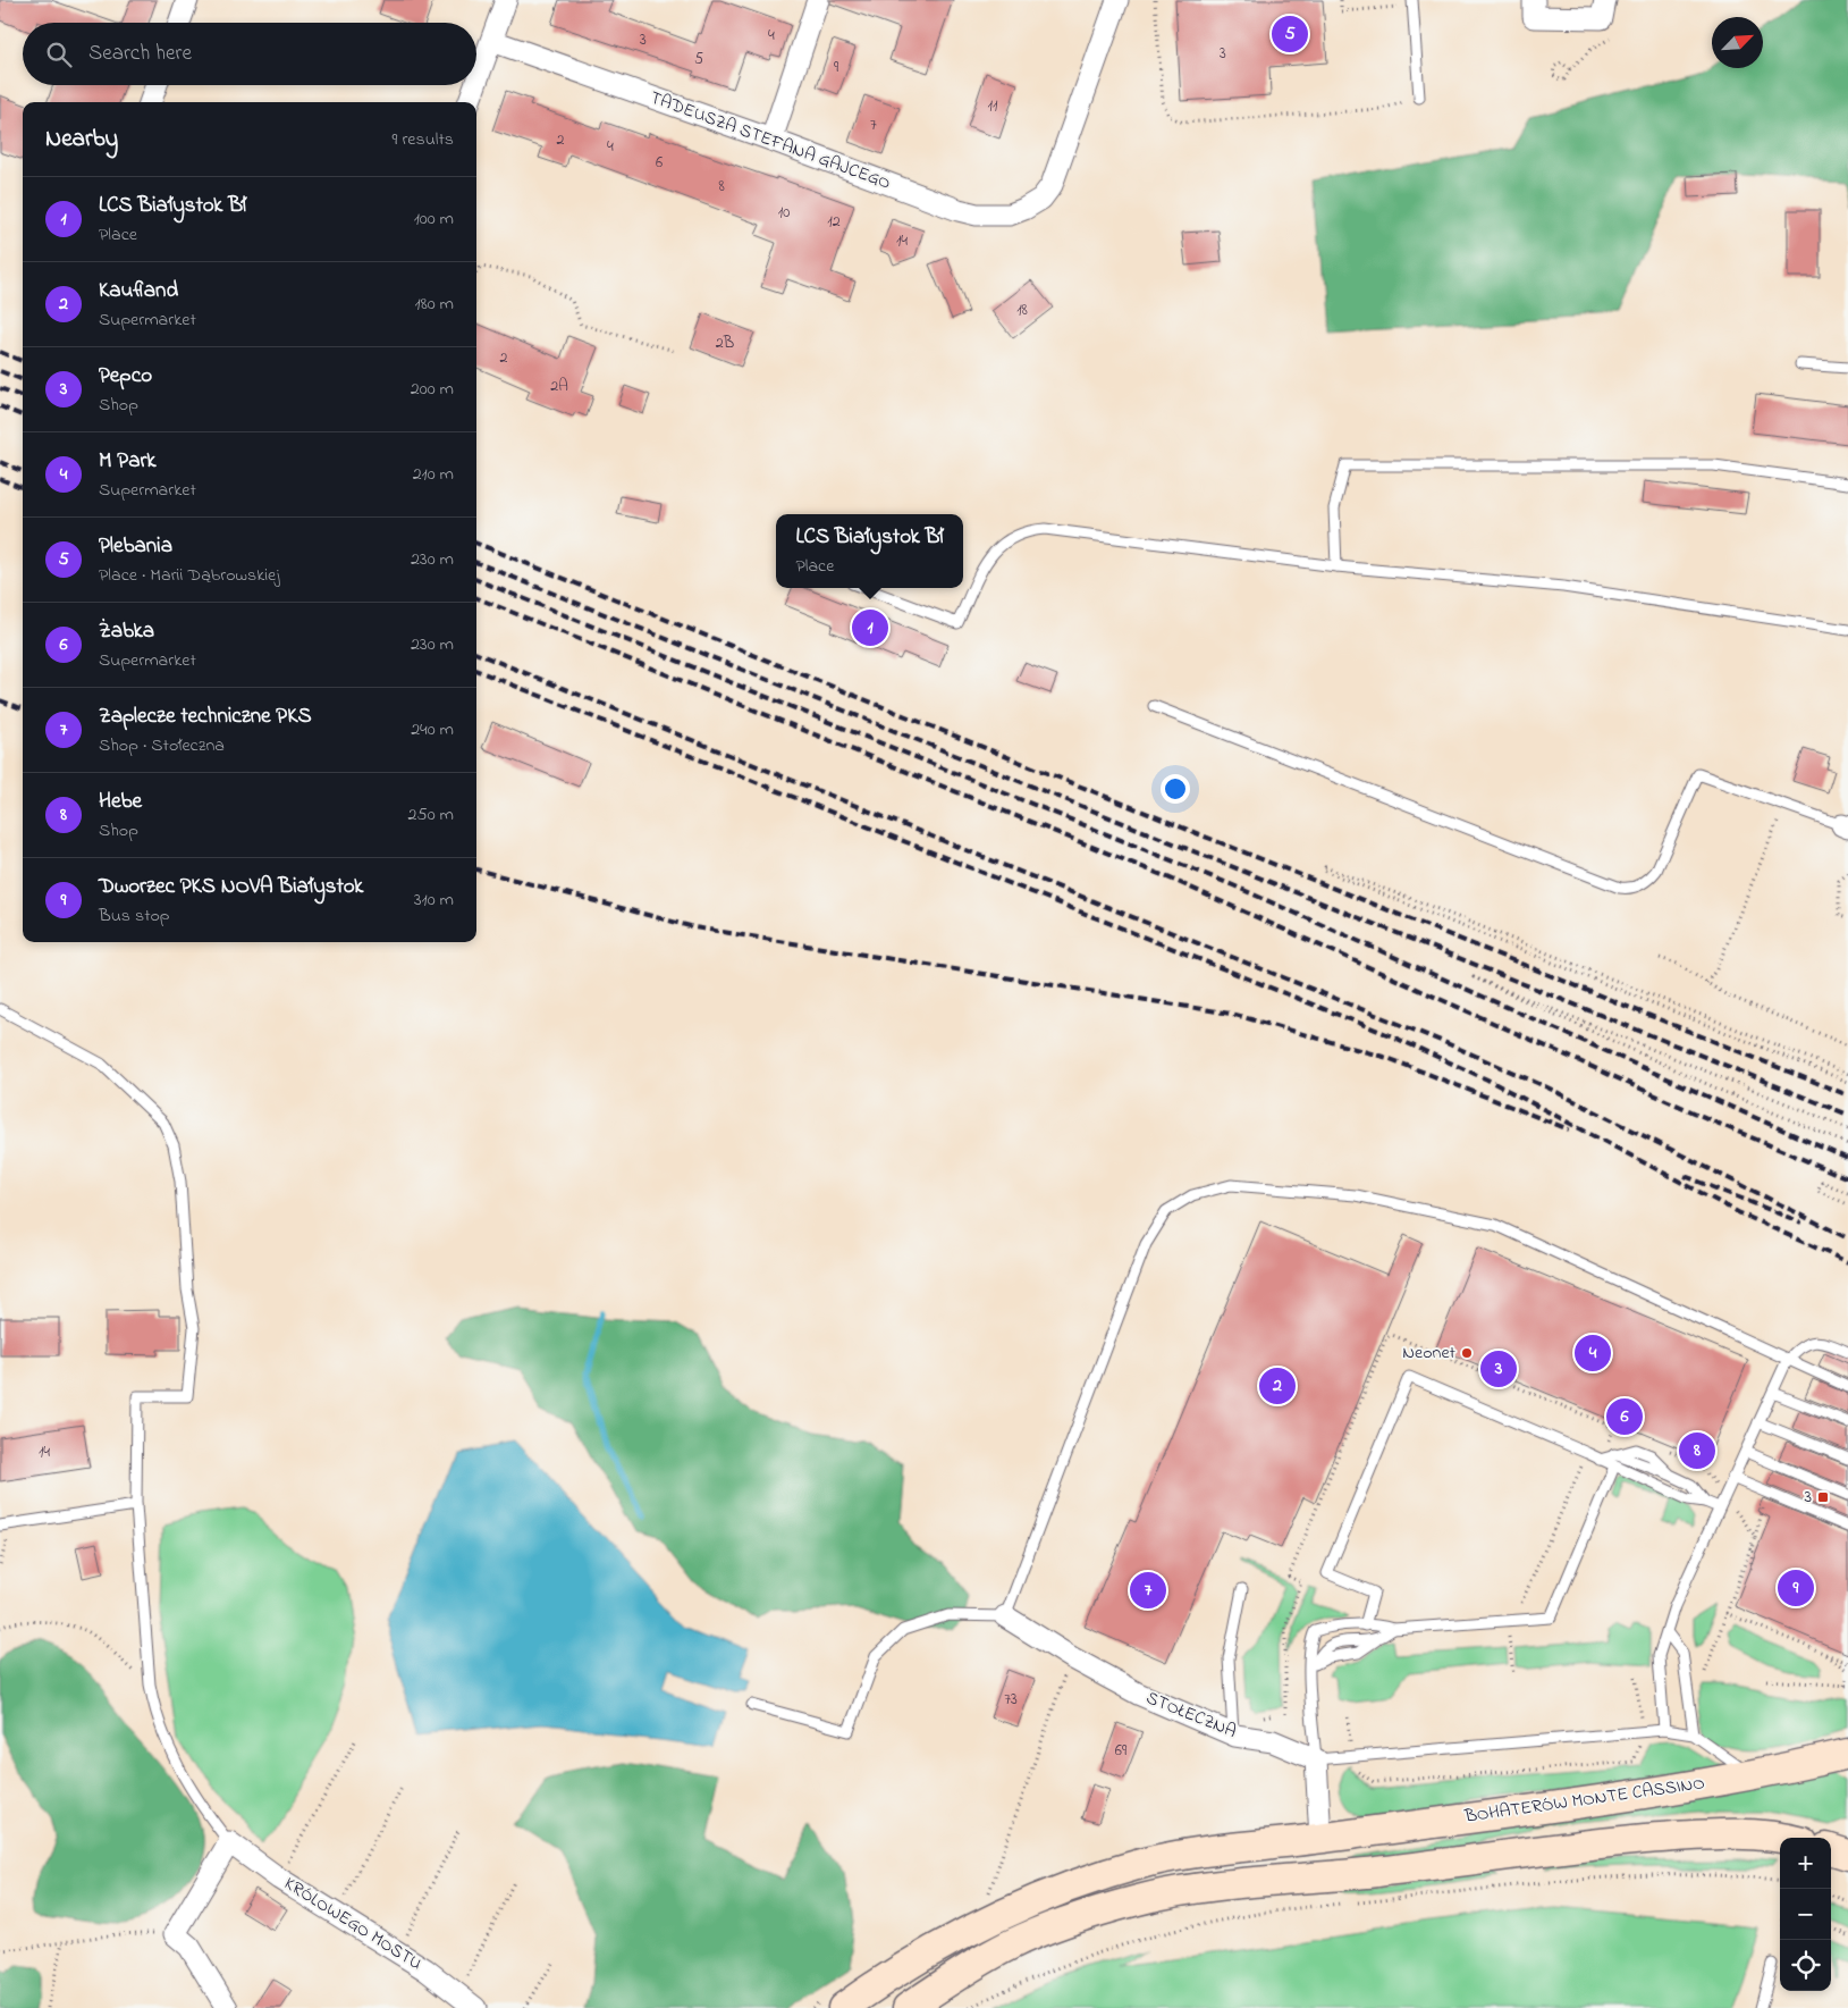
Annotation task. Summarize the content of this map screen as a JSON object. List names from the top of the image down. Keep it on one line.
{"streets":{"street":["TADEUSZA STEFANA GAJCEGO","STOŁECZNA","BOHATERÓW MONTE CASSINO","KRÓLOWEGO MOSTU"]},"places":{"other":["Neonet"],"transit":["3"]},"house_numbers":["4","3","3","5","9","11","7","2","4","6","8","10","12","14","18","2B","2","2A","14","73","69"],"north":"top right","page":{"pins":["5","1","4","3","2","6","8","9","7"],"search":"Search here","heading":["Nearby","9 results"],"list":[{"mark":"1","name":"LCS Białystok Bł","note":"Place","value":"100 m"},{"mark":"2","name":"Kaufland","note":"Supermarket","value":"180 m"},{"mark":"3","name":"Pepco","note":"Shop","value":"200 m"},{"mark":"4","name":"M Park","note":"Supermarket","value":"210 m"},{"mark":"5","name":"Plebania","note":"Place · Marii Dąbrowskiej","value":"230 m"},{"mark":"6","name":"Żabka","note":"Supermarket","value":"230 m"},{"mark":"7","name":"Zaplecze techniczne PKS","note":"Shop · Stołeczna","value":"240 m"},{"mark":"8","name":"Hebe","note":"Shop","value":"250 m"},{"mark":"9","name":"Dworzec PKS NOVA Białystok","note":"Bus stop","value":"310 m"}],"popup":["LCS Białystok Bł","Place"],"map_buttons":["+","−"]}}
